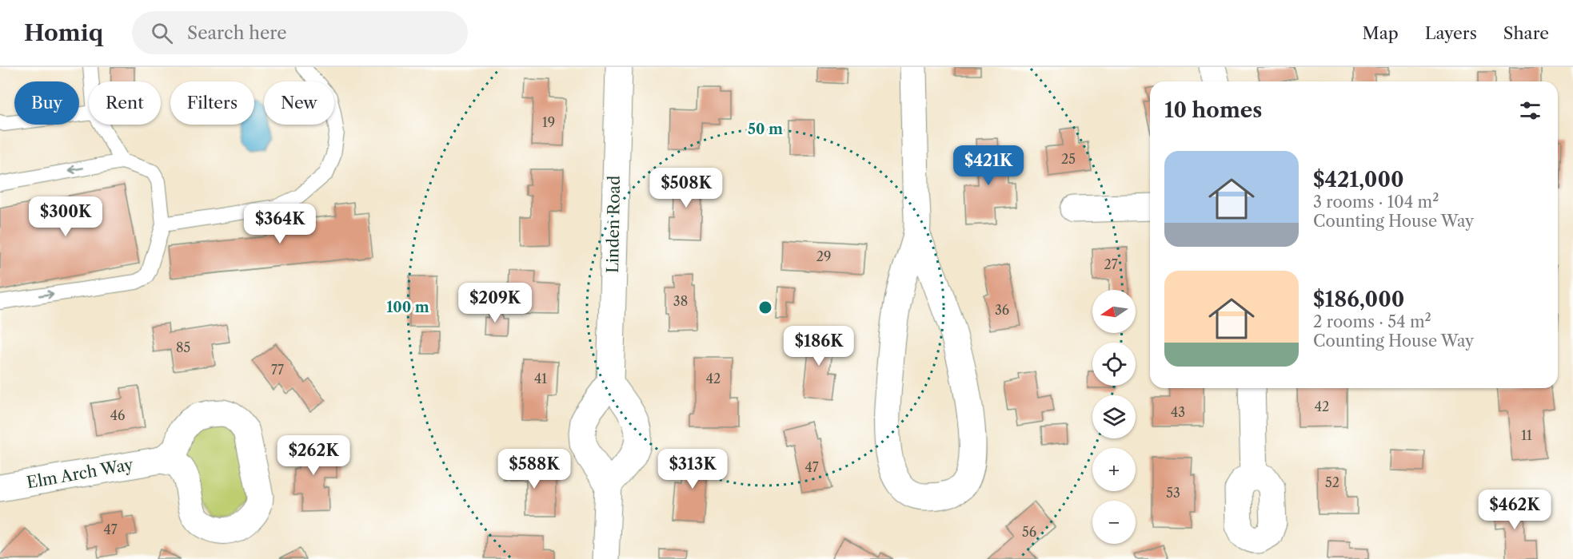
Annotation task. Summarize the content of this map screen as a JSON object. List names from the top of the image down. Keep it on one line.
{"streets":{"street":["Linden Road","Elm Arch Way"]},"house_numbers":["19","25","29","27","38","36","85","77","41","42","42","43","46","11","47","52","53","47","56"],"north":"left","page":{"header":"Homiq","search":"Search here","nav":["Map","Layers","Share"],"chip":["Buy","Rent","Filters","New"],"heading":"10 homes","list":[{"name":"$421,000","note":"3 rooms · 104 m² · Counting House Way"},{"name":"$186,000","note":"2 rooms · 54 m² · Counting House Way"}],"price":["$421K","$508K","$300K","$364K","$209K","$186K","$262K","$588K","$313K","$462K"],"map_buttons":["+","−"]},"rings":["50 m","100 m"]}
